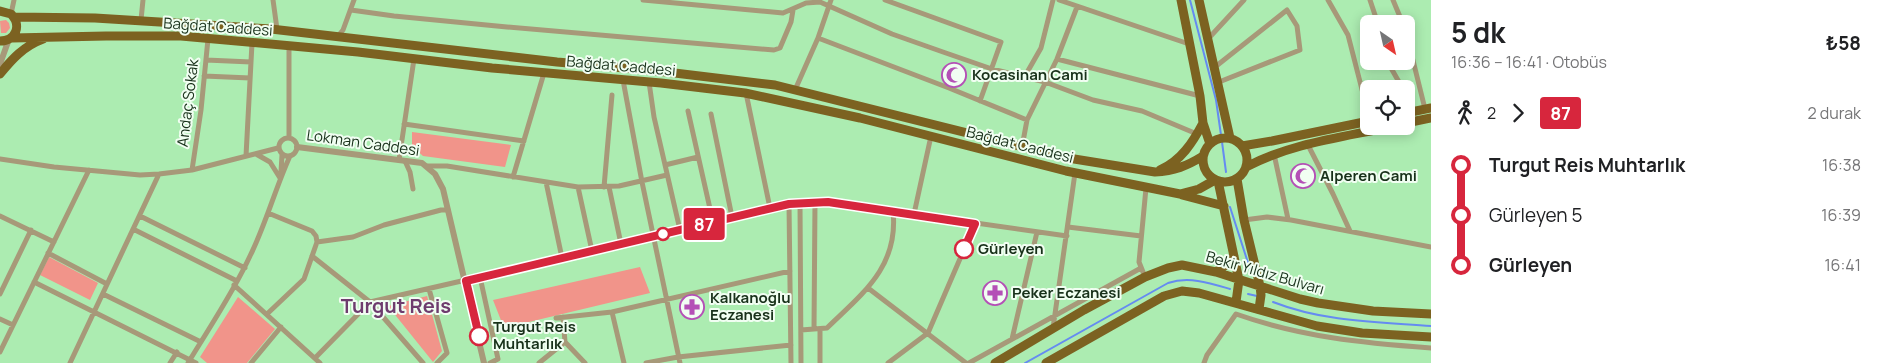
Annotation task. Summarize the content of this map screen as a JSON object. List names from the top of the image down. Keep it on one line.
{"streets":{"main road":["Bağdat Caddesi","Bekir Yıldız Bulvarı"],"street":["Andaç Sokak","Lokman Caddesi"]},"crossings":[["Bağdat Caddesi","Andaç Sokak"]],"districts":["Turgut Reis"],"places":{"mosque":["Kocasinan Cami","Alperen Cami"],"other":["Gürleyen","Turgut Reis Muhtarlık"],"pharmacy":["Peker Eczanesi","Kalkanoğlu Eczanesi"]},"lines":["bus line 87"],"north":"bottom right","page":{"on_map":"87","heading":["5 dk","16:36 – 16:41 · Otobüs","₺58"],"legs":["2","87","2 durak"],"list":[{"name":"Turgut Reis Muhtarlık","value":"16:38"},{"name":"Gürleyen 5","value":"16:39"},{"name":"Gürleyen","value":"16:41"}]}}
